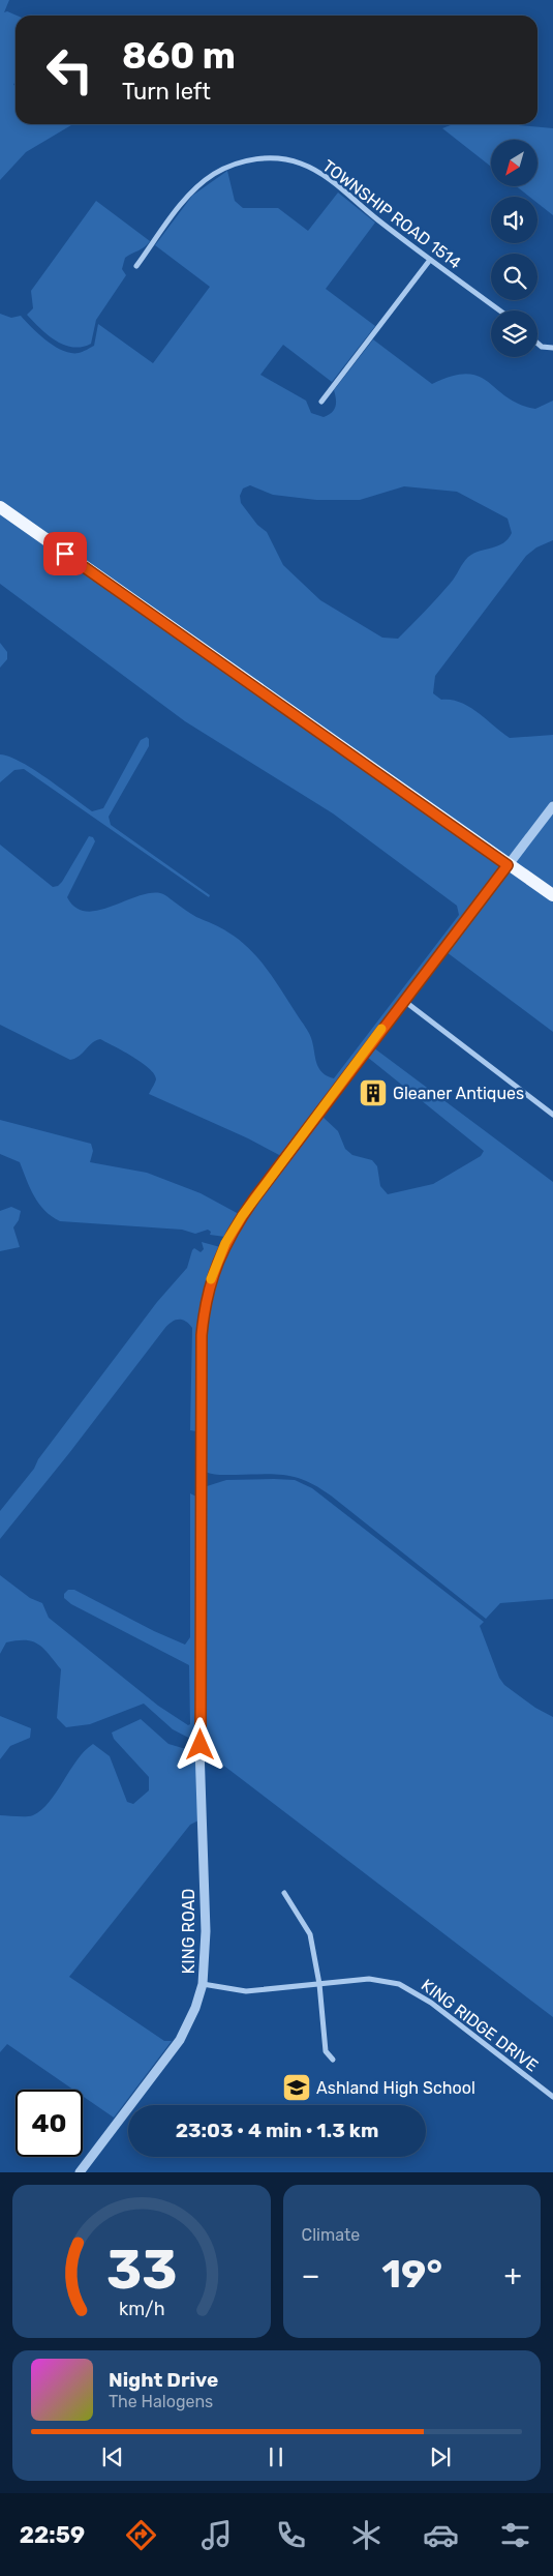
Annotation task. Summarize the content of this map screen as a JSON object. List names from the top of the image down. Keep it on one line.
{"streets":{"street":["TOWNSHIP ROAD 1514","KING ROAD","KING RIDGE DRIVE"]},"crossings":[["KING ROAD","KING RIDGE DRIVE"]],"places":{"building":["Gleaner Antiques"],"school or university":["Ashland High School"]},"north":"bottom left","page":{"turn":["860 m","Turn left"],"limit":"40","trip":"23:03 · 4 min · 1.3 km","tile":"Climate","heat":["−","19°","+"],"song":["Night Drive","The Halogens"],"tabs":"22:59","gauge":["33","km/h"]}}
